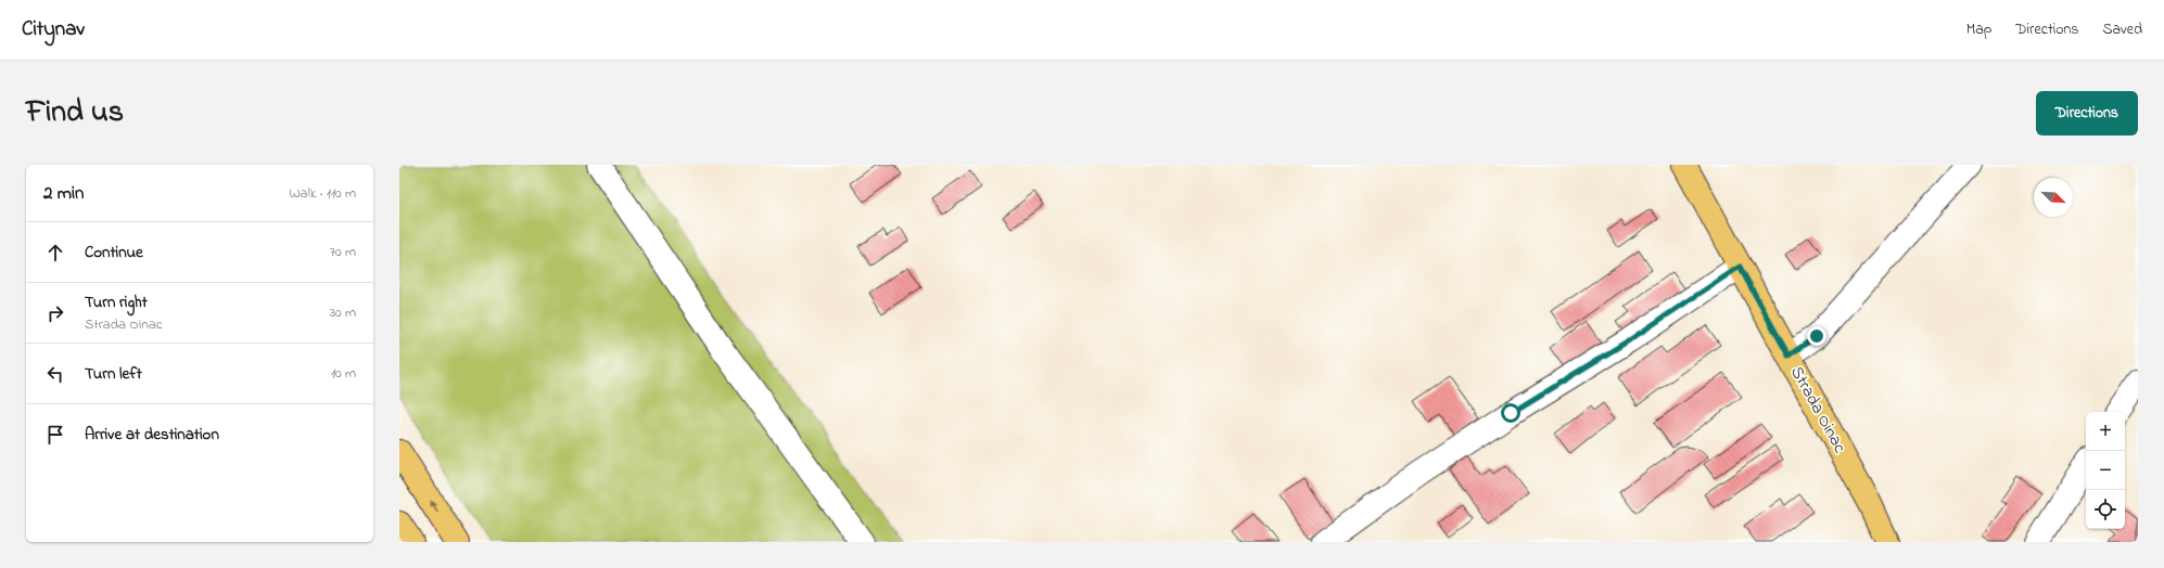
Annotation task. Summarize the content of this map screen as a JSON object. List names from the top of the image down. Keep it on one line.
{"streets":{"main road":["Strada Oinac"]},"north":"bottom right","page":{"header":"Citynav","nav":["Map","Directions","Saved"],"title":"Find us","buttons":"Directions","heading":["2 min","Walk · 110 m"],"list":[["Continue","70 m"],["Turn right","Strada Oinac","30 m"],["Turn left","10 m"],"Arrive at destination"],"map_buttons":["+","−"]}}
